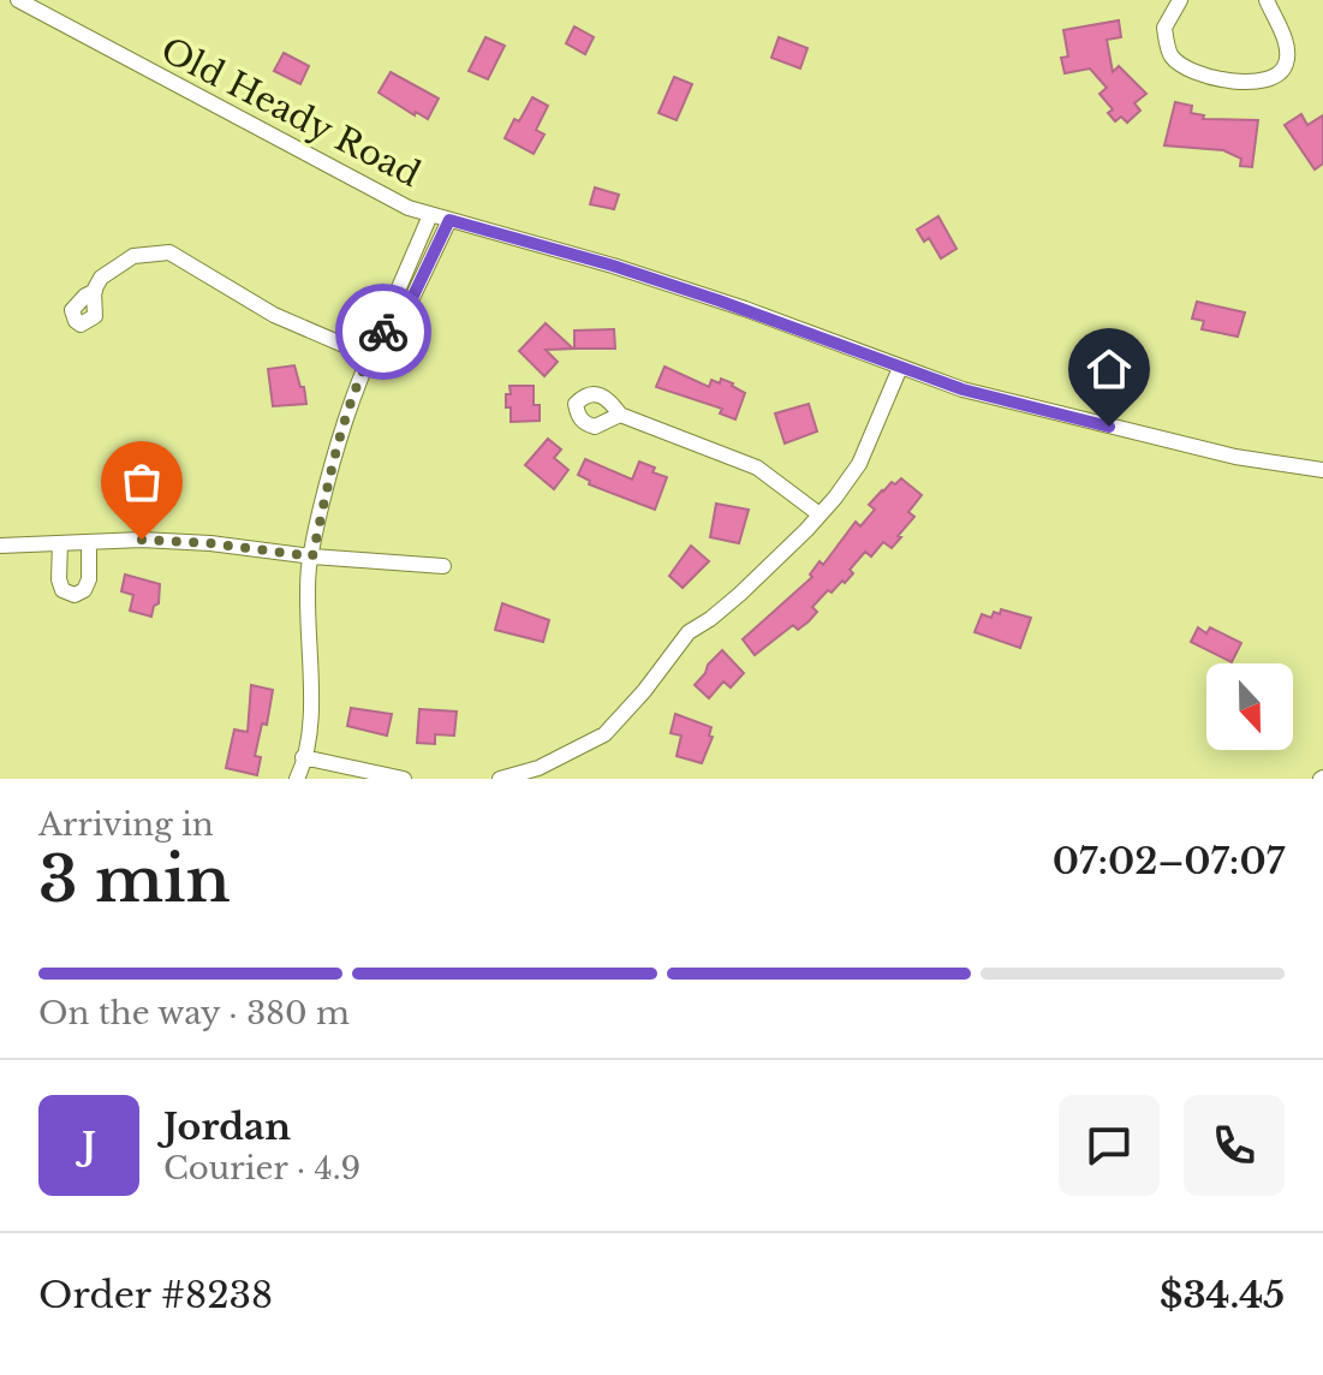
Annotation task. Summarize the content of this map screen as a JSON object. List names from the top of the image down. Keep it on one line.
{"streets":{"street":["Old Heady Road"]},"north":"bottom","page":{"heading":["3 min","Arriving in","07:02–07:07"],"panel":["Jordan","Courier · 4.9","Order #8238","$34.45"],"bar":"On the way · 380 m","round":"J"}}
